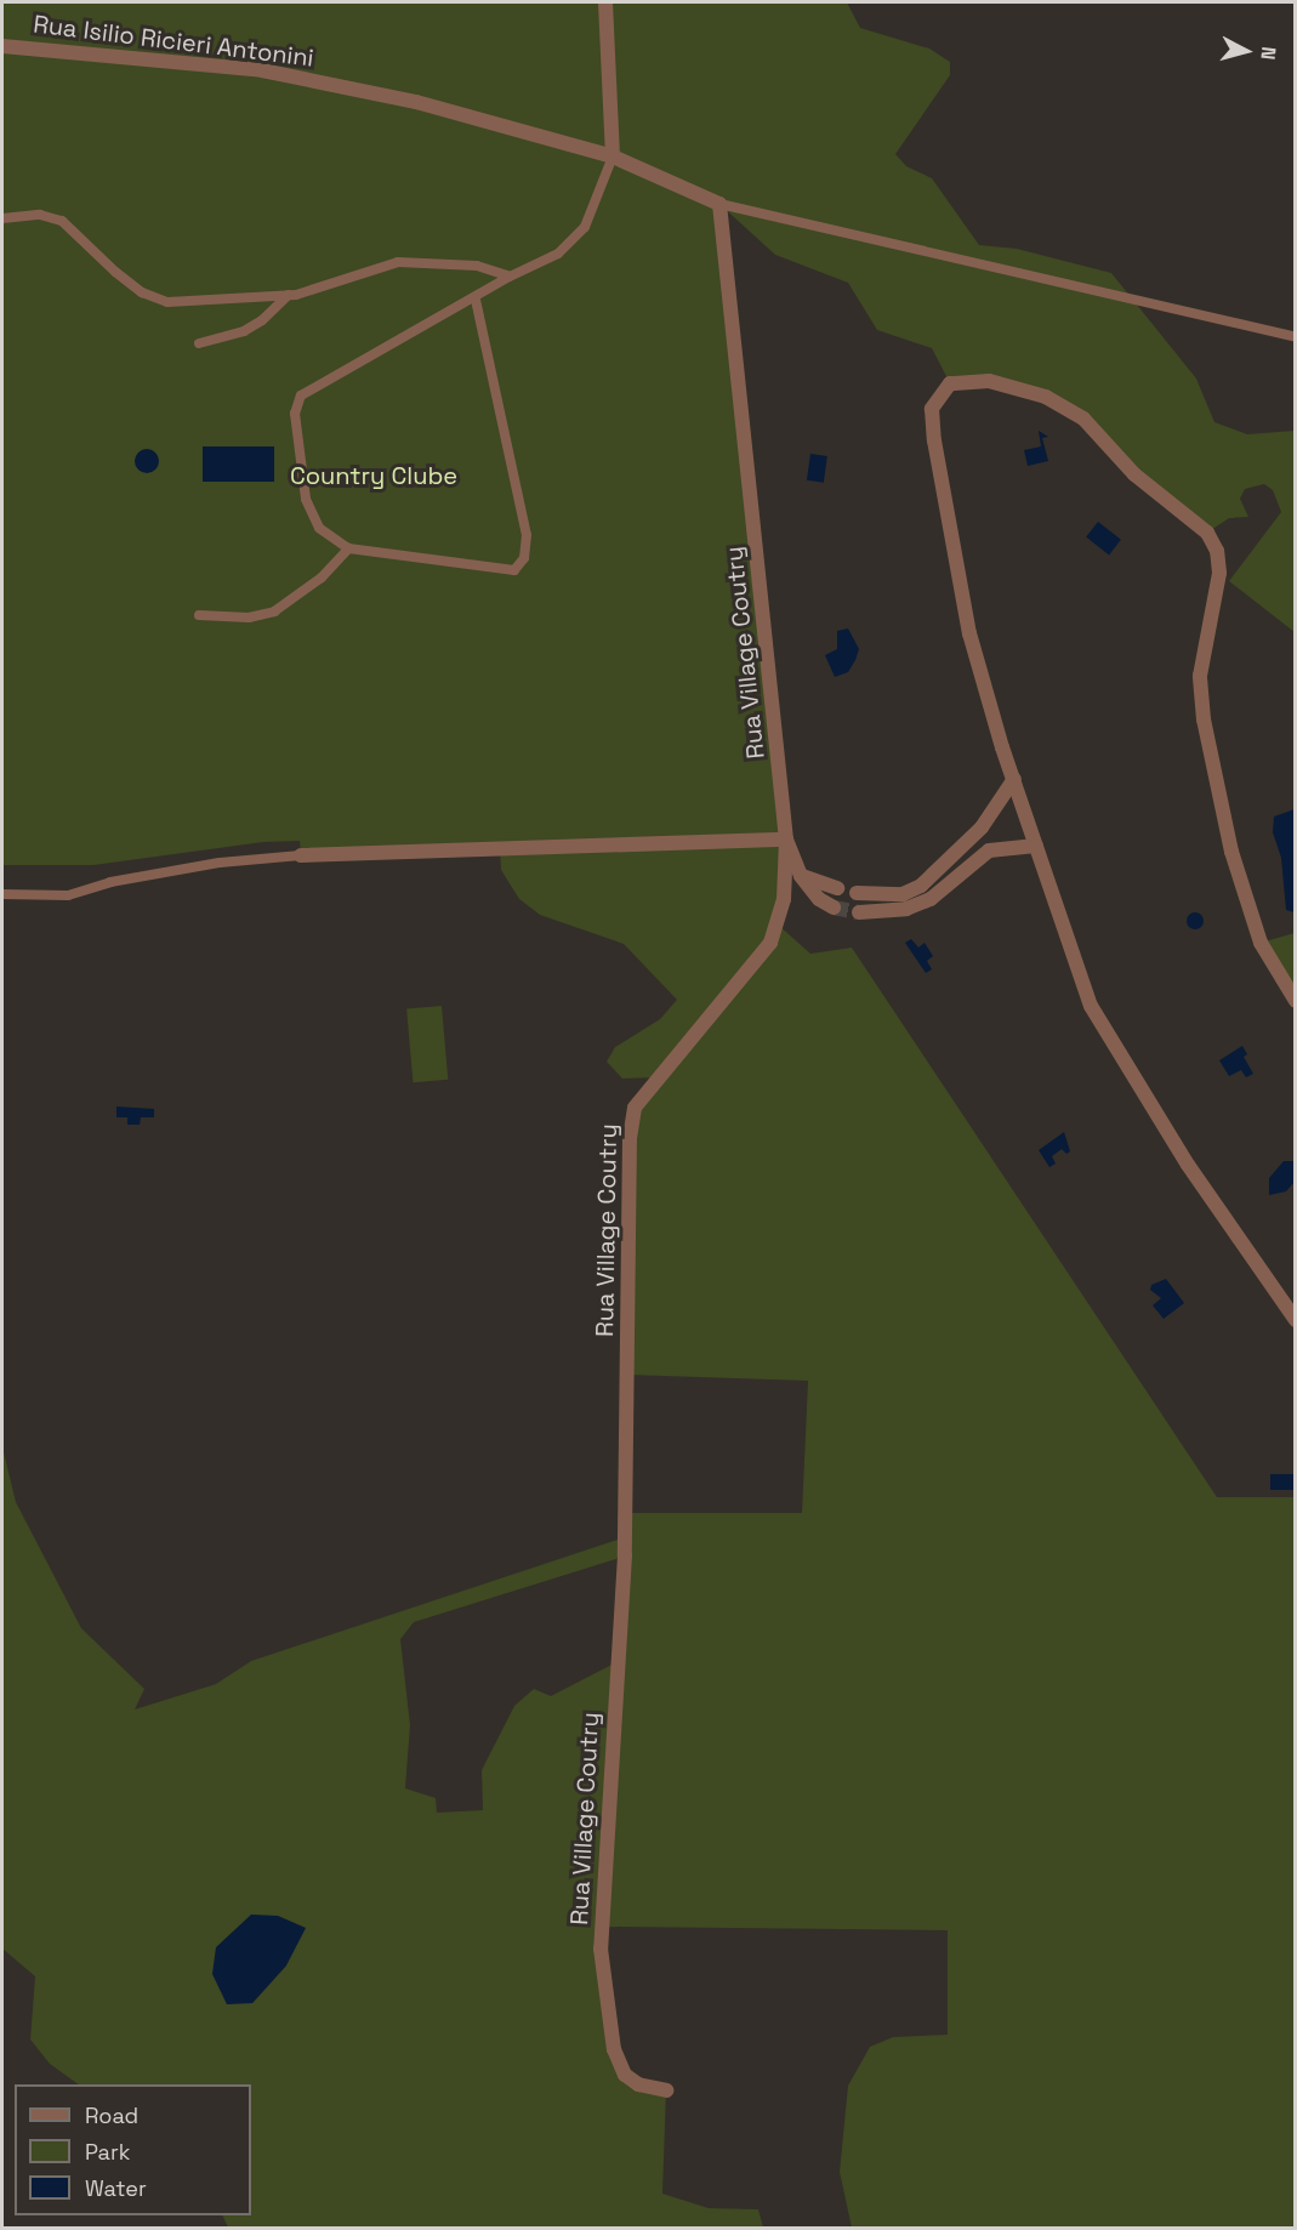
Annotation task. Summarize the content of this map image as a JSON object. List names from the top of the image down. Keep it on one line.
{"streets":{"street":["Rua Isilio Ricieri Antonini","Rua Village Coutry"]},"parks":["Country Clube"],"legend":["Road","Park","Water"],"north":"right"}
